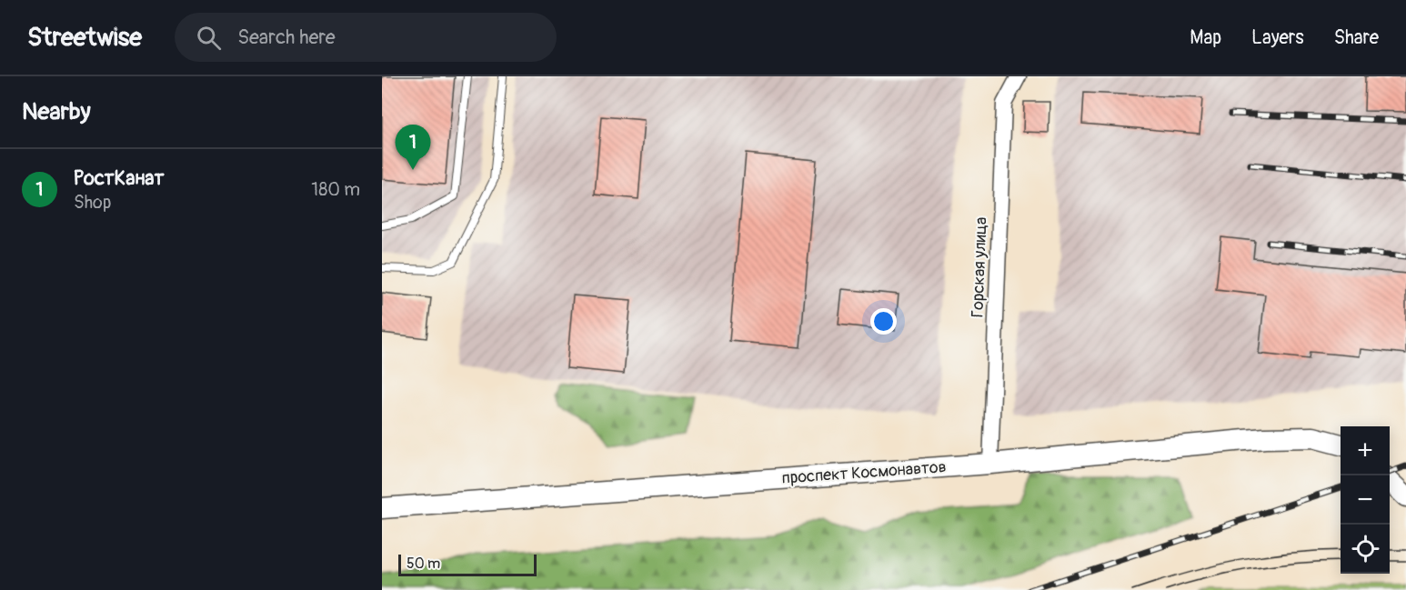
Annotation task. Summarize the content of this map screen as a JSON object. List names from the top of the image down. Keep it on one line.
{"streets":{"main road":["проспект Космонавтов"],"street":["Горская улица"]},"crossings":[["Горская улица","проспект Космонавтов"]],"scale_bar":"50 m","page":{"header":"Streetwise","search":"Search here","nav":["Map","Layers","Share"],"heading":"Nearby","pins":"1","list":[{"mark":"1","name":"РостКанат","note":"Shop","value":"180 m"}],"map_buttons":["+","−"],"scale":"50 m"}}
